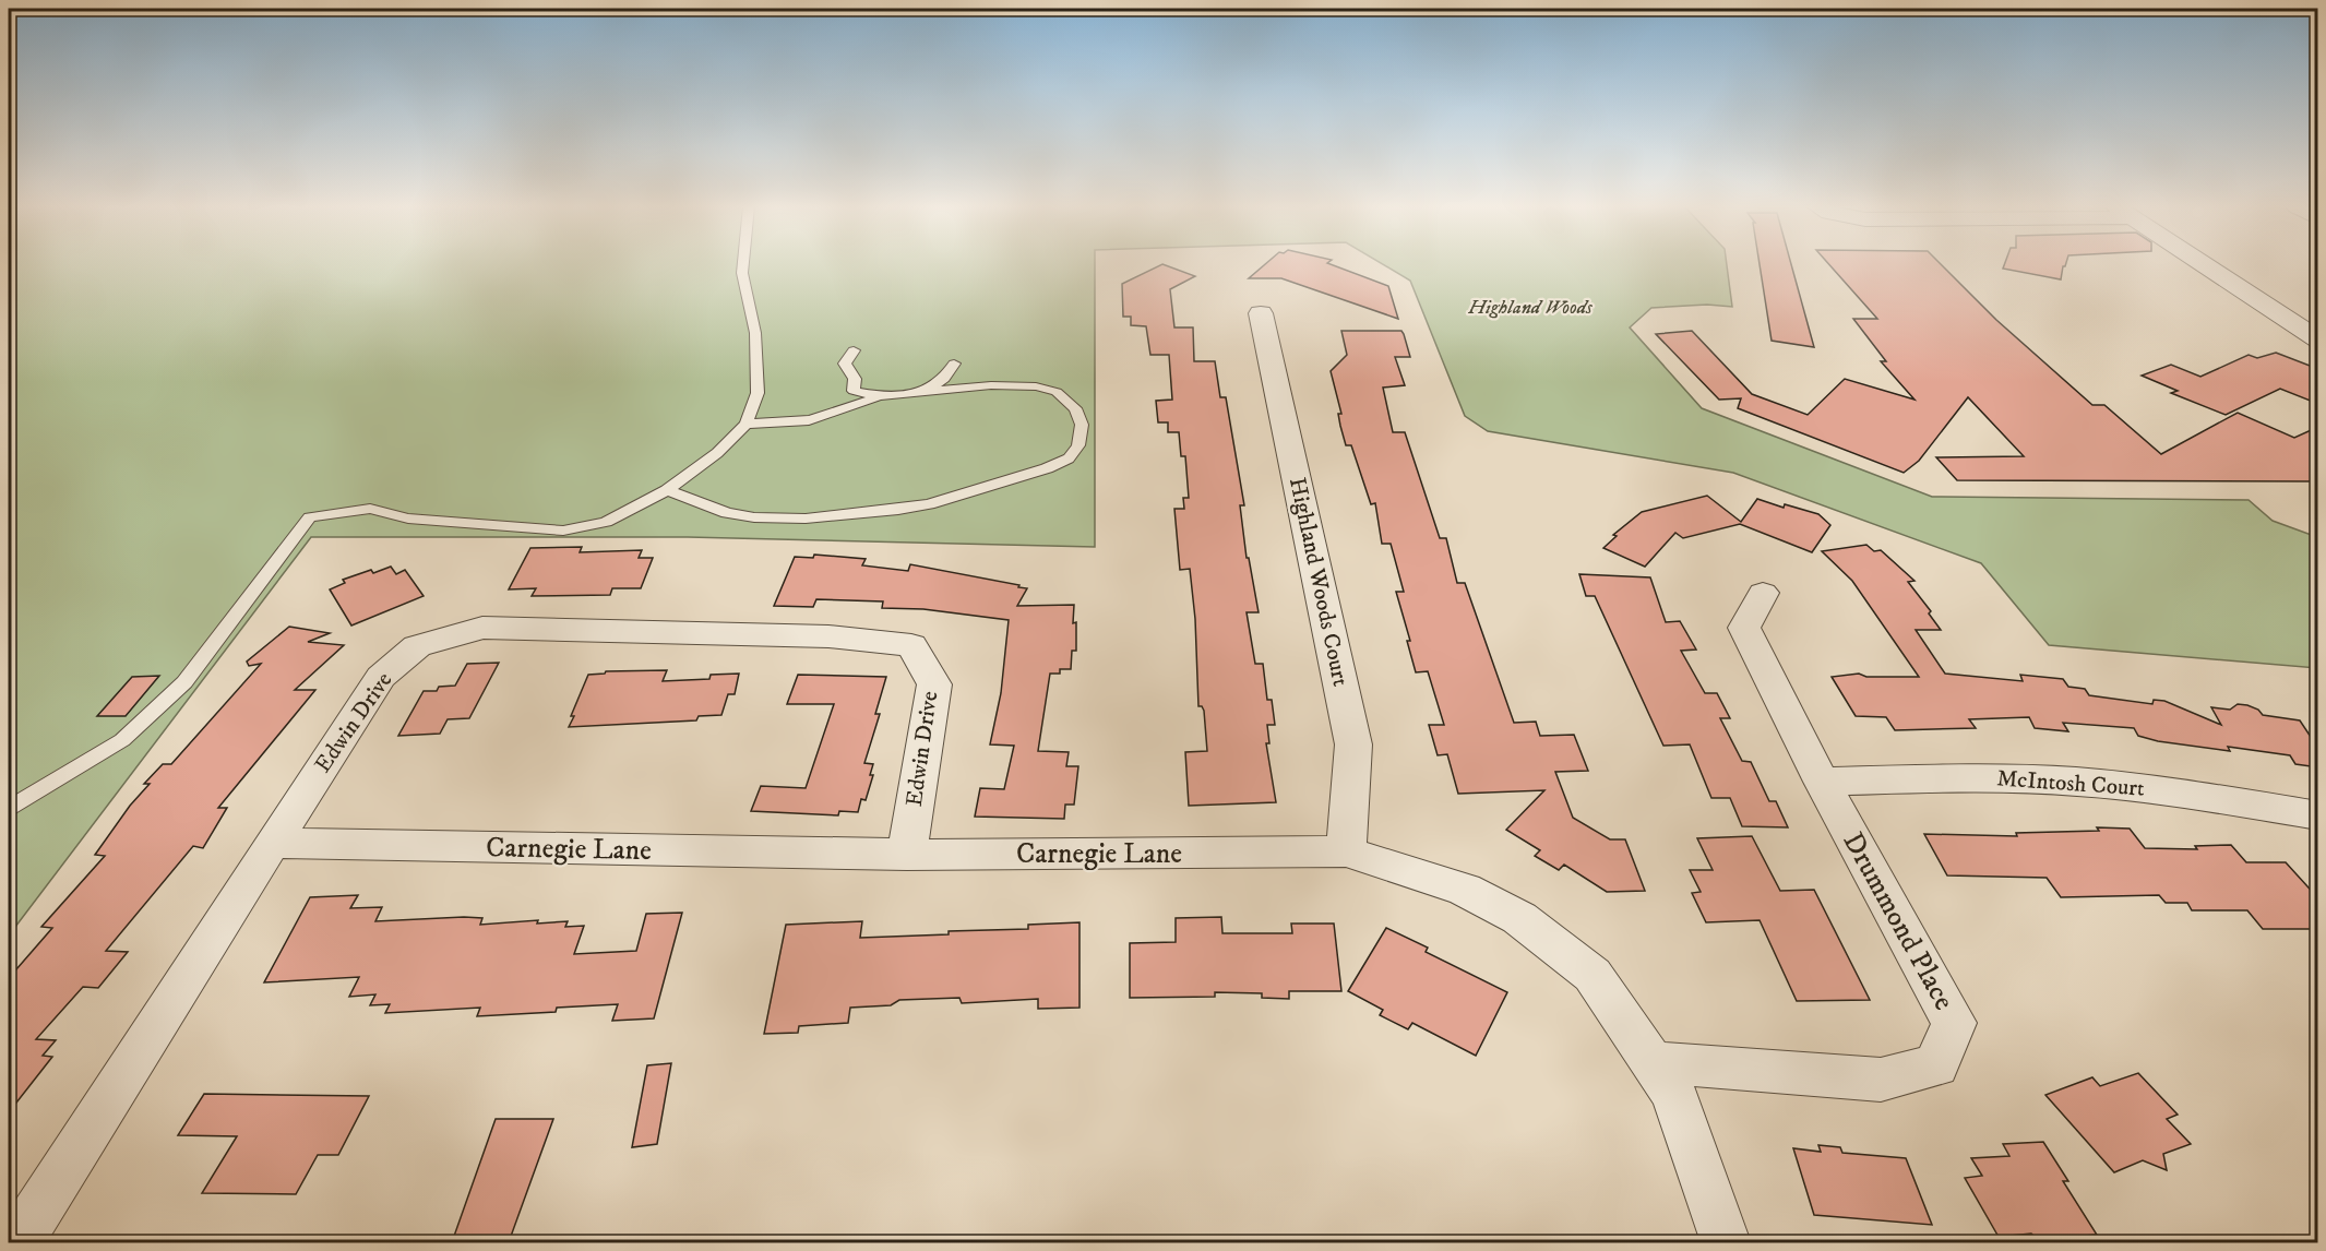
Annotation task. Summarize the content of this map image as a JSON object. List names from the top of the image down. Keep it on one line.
{"streets":{"street":["Highland Woods Court","Edwin Drive","McIntosh Court","Carnegie Lane","Drummond Place"]},"crossings":[["Highland Woods Court","Carnegie Lane"],["Edwin Drive","Carnegie Lane"],["McIntosh Court","Drummond Place"],["Carnegie Lane","Drummond Place"]],"parks":["Highland Woods"]}
